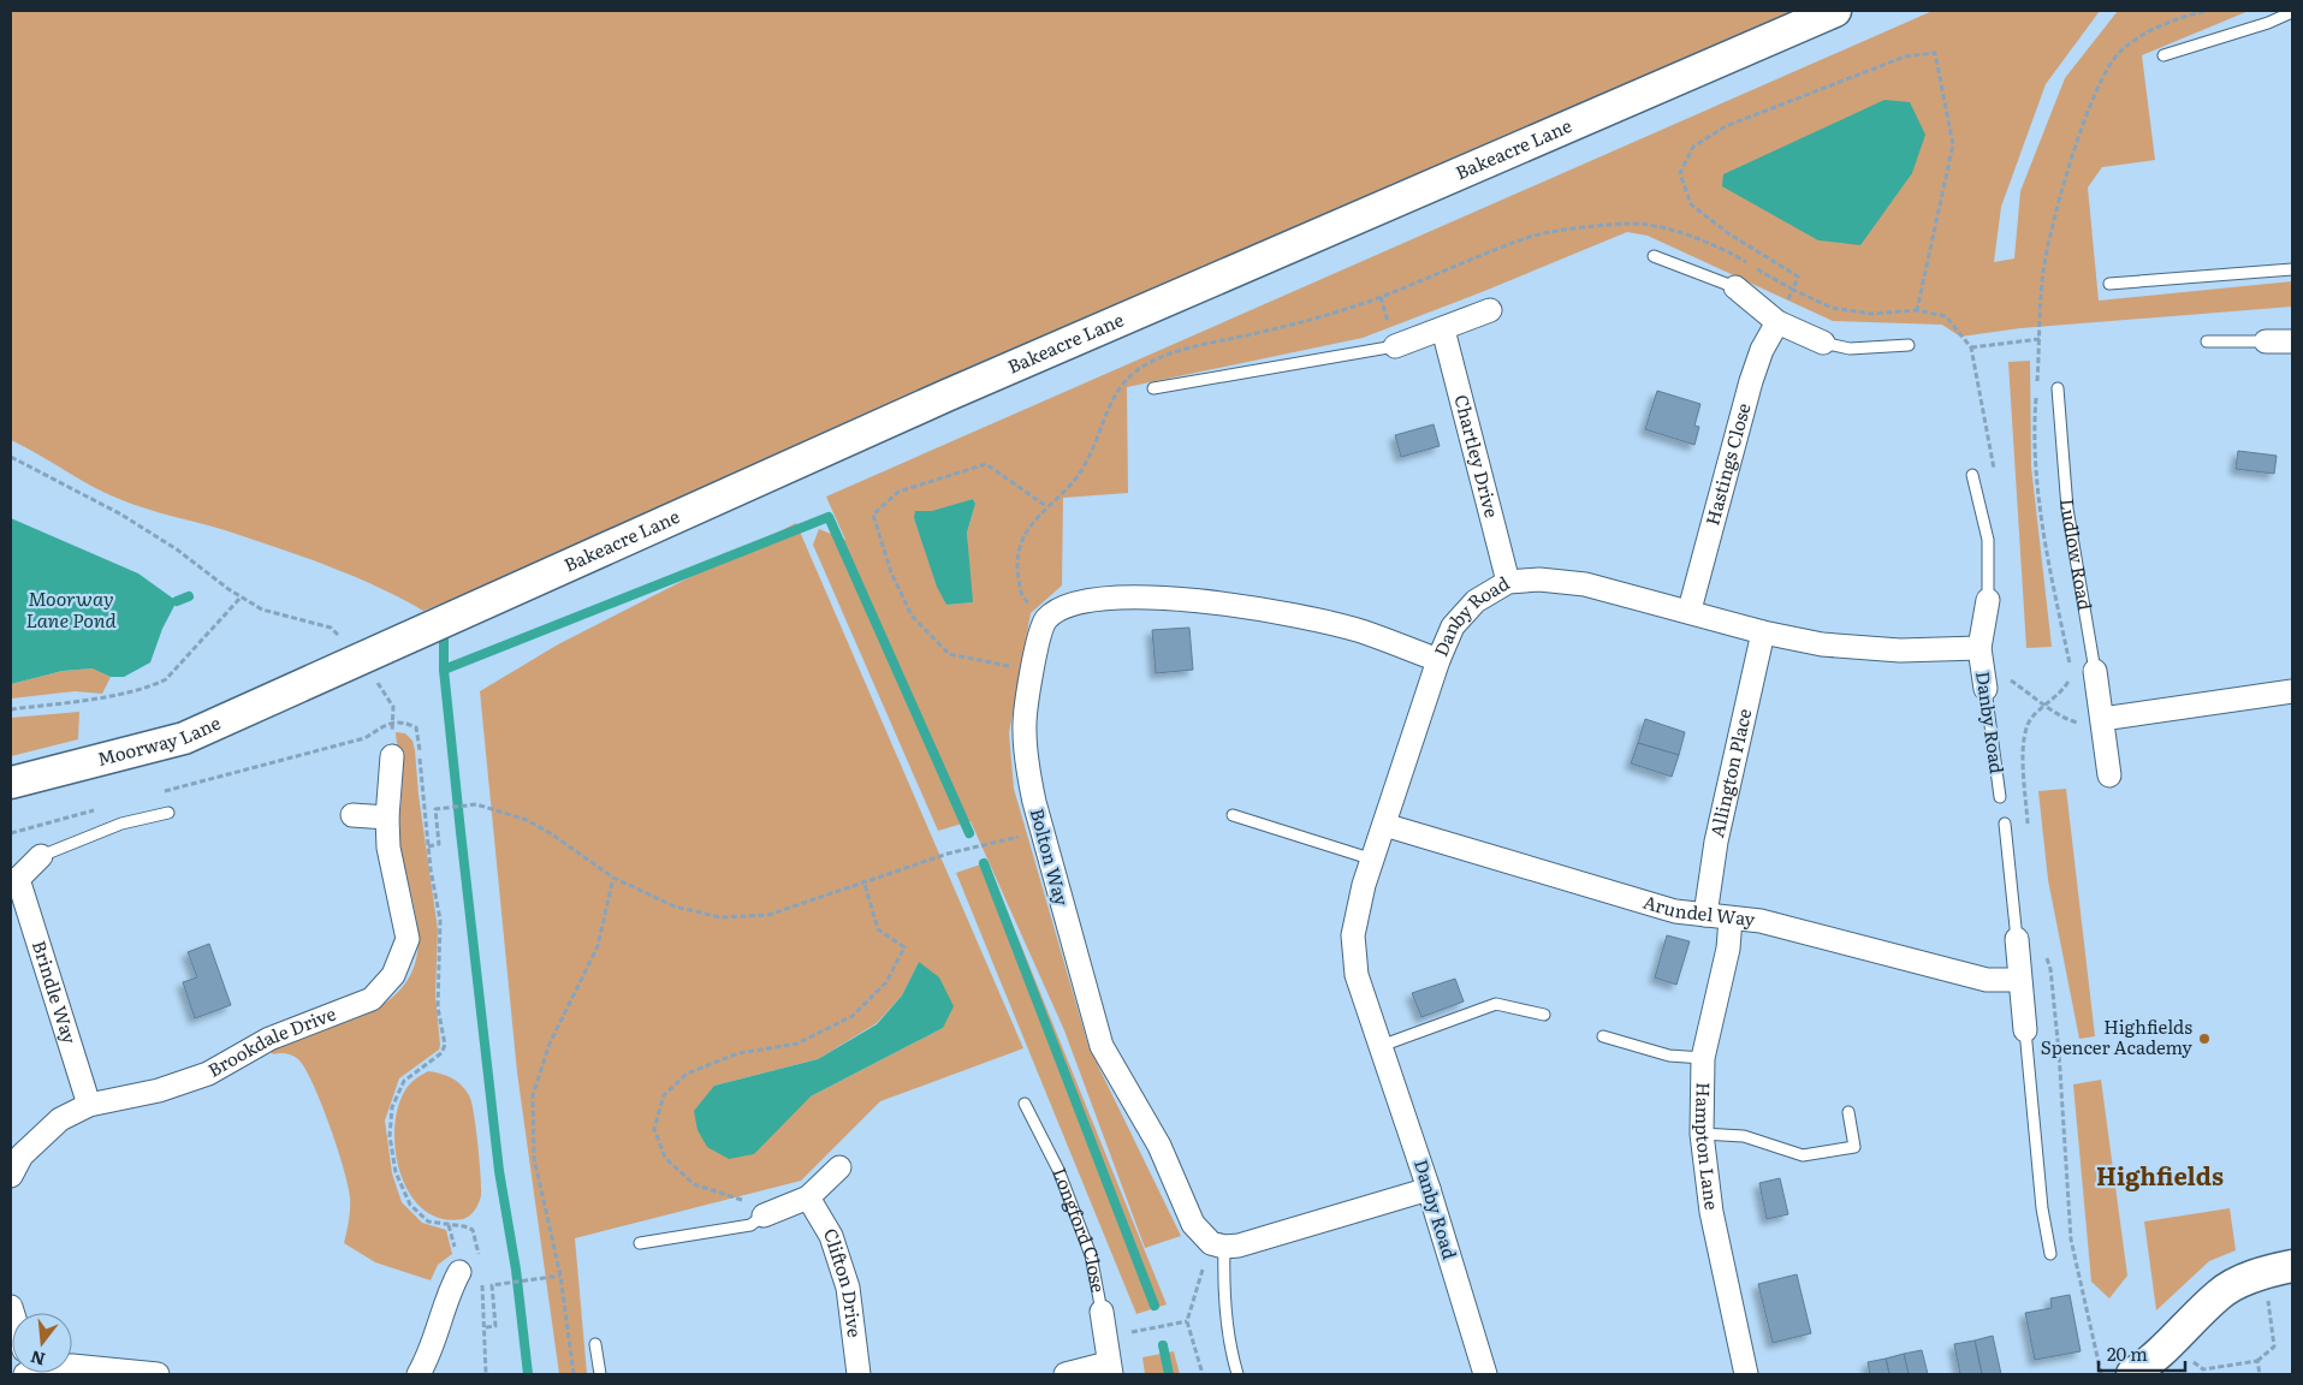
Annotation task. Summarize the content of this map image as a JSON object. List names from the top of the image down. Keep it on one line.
{"streets":{"street":["Bakeacre Lane","Chartley Drive","Hastings Close","Ludlow Road","Danby Road","Moorway Lane","Allington Place","Bolton Way","Arundel Way","Brindle Way","Brookdale Drive","Hampton Lane","Longford Close","Clifton Drive"]},"crossings":[["Bakeacre Lane","Moorway Lane"],["Chartley Drive","Danby Road"],["Hastings Close","Danby Road"],["Danby Road","Allington Place"],["Danby Road","Arundel Way"],["Allington Place","Arundel Way"],["Arundel Way","Hampton Lane"],["Brindle Way","Brookdale Drive"]],"districts":["Highfields"],"water":["Moorway Lane Pond"],"places":["Highfields Spencer Academy"],"scale_bar":"20 m","north":"bottom"}
